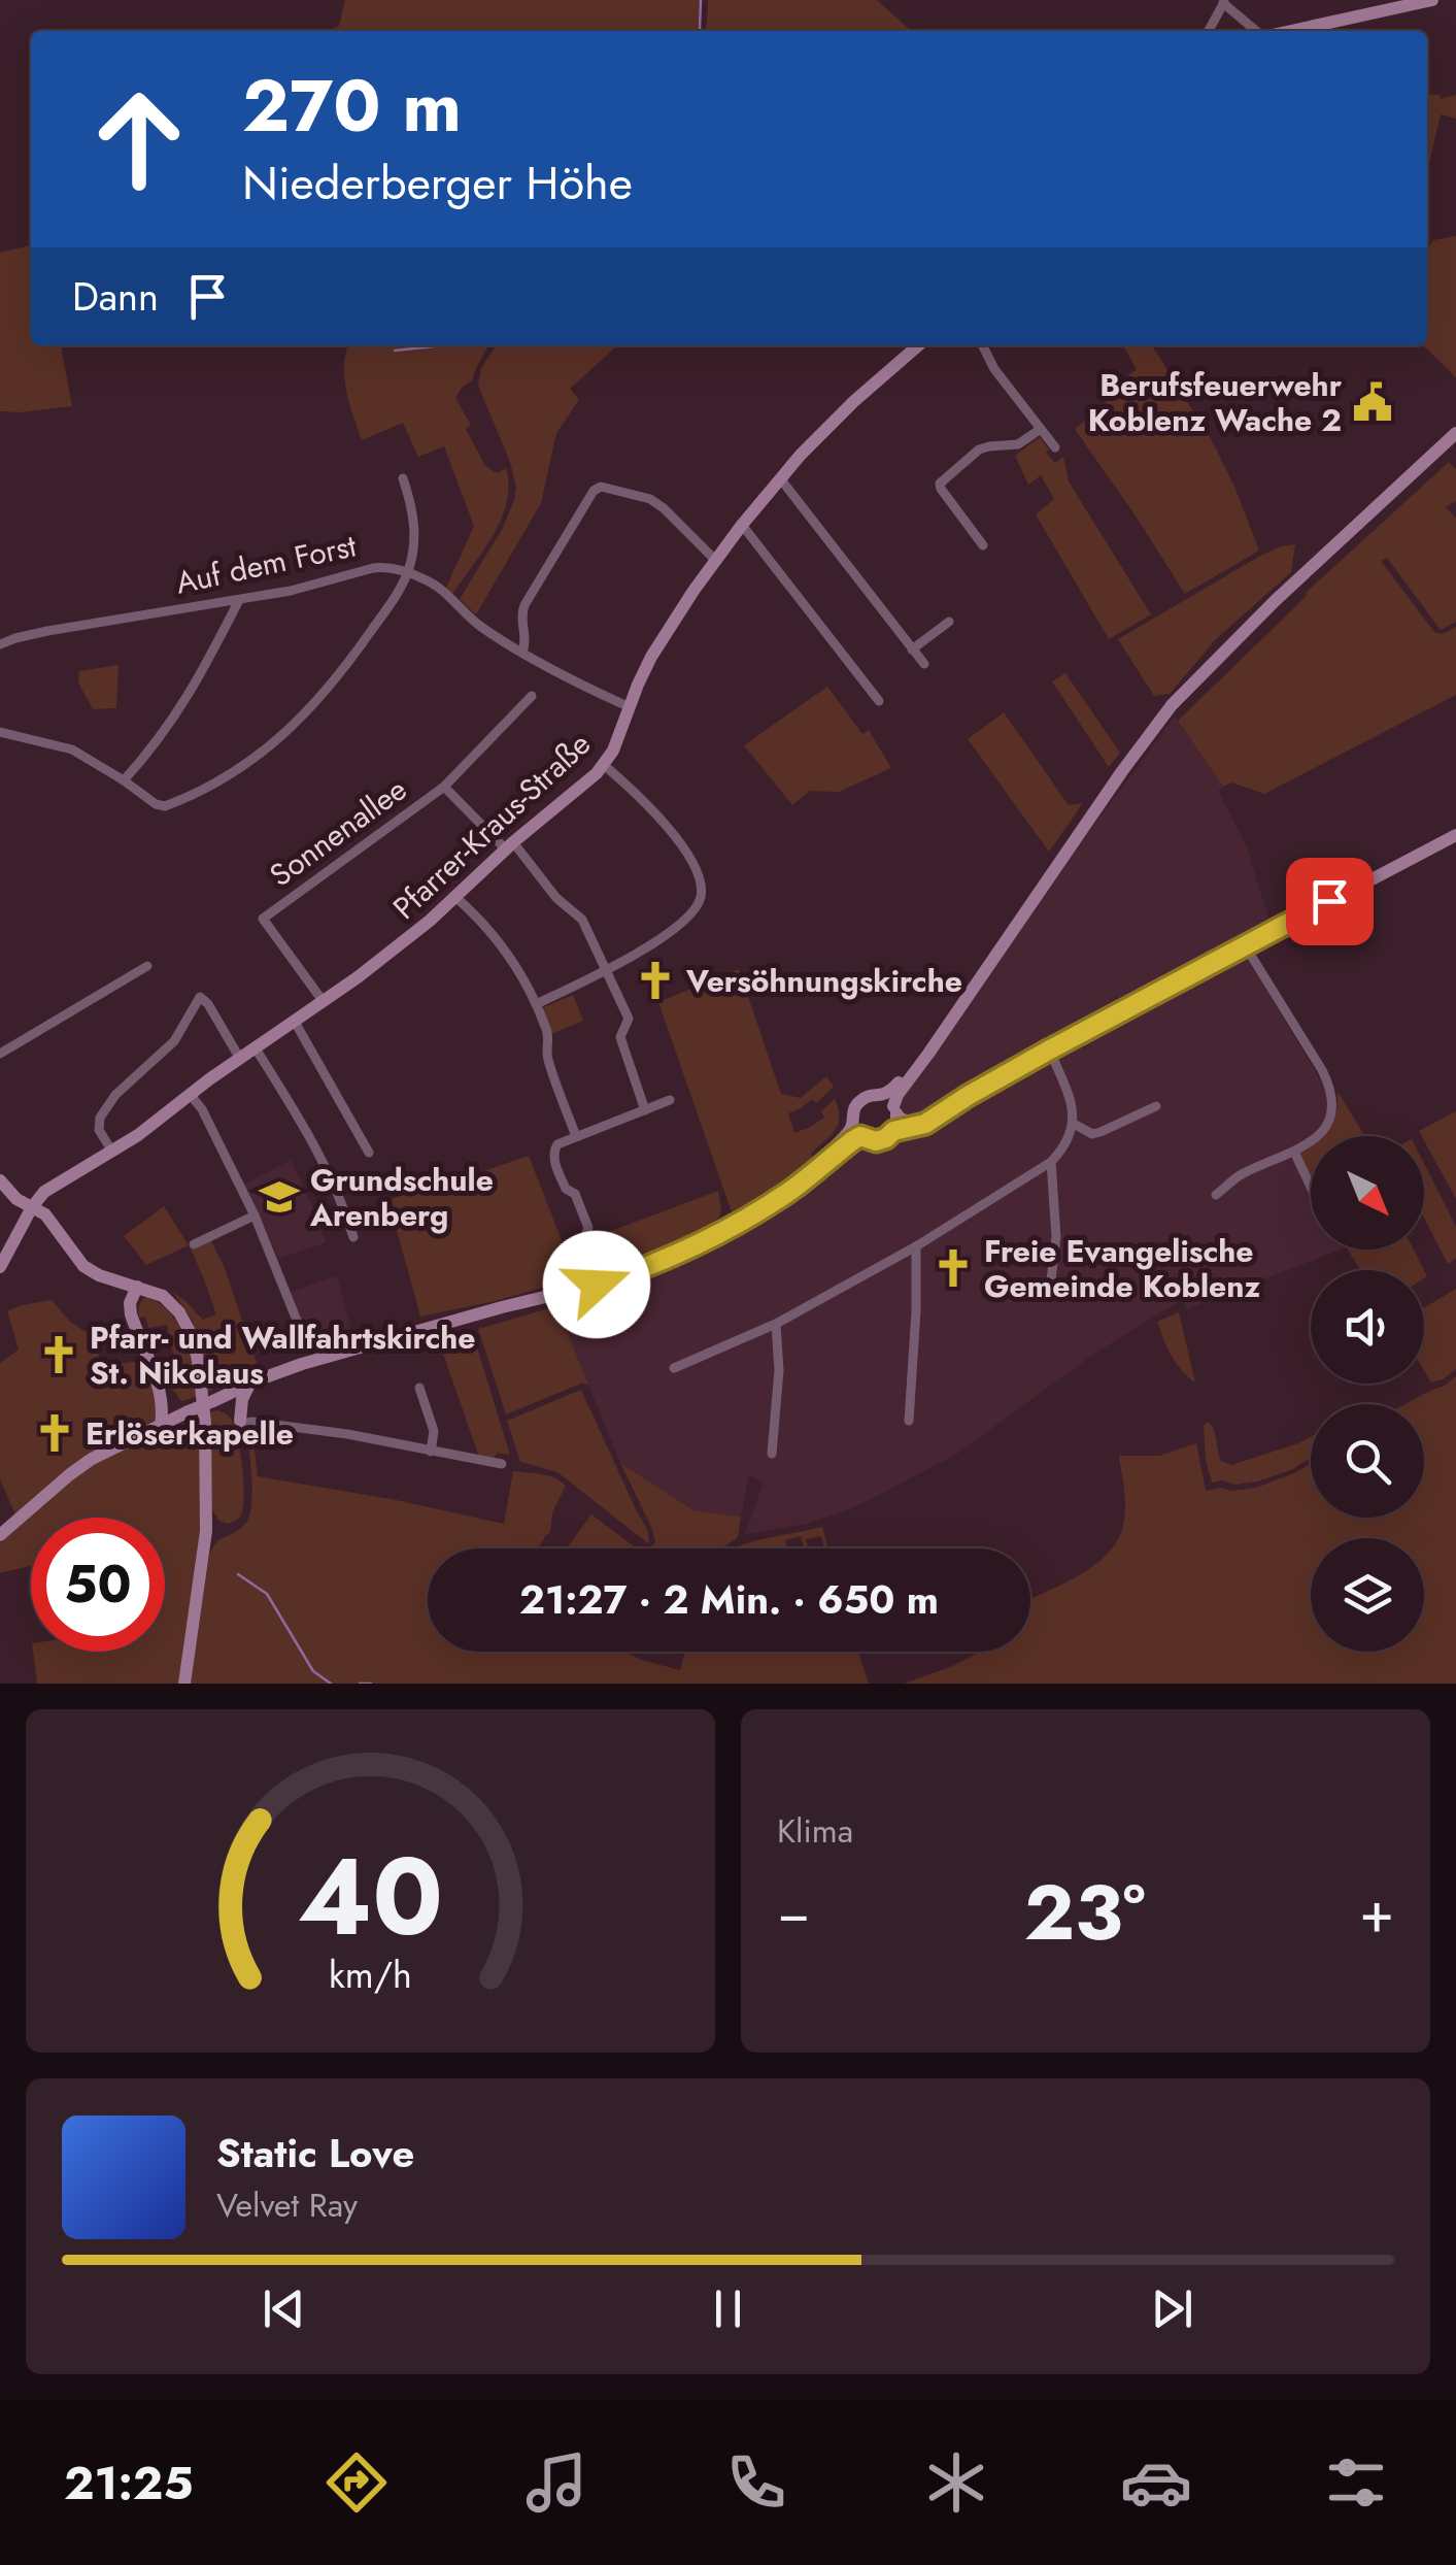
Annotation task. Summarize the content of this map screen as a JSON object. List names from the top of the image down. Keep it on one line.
{"streets":{"street":["Auf dem Forst","Pfarrer-Kraus-Straße","Sonnenallee"]},"crossings":[["Pfarrer-Kraus-Straße","Sonnenallee"]],"places":{"public building":["Berufsfeuerwehr Koblenz Wache 2"],"church":["Versöhnungskirche","Freie Evangelische Gemeinde Koblenz","Pfarr- und Wallfahrtskirche St. Nikolaus","Erlöserkapelle"],"school or university":["Grundschule Arenberg"]},"north":"bottom right","page":{"turn":["270 m","Niederberger Höhe"],"then":"Dann","limit":"50","trip":"21:27 · 2 Min. · 650 m","tile":"Klima","heat":["−","23°","+"],"song":["Static Love","Velvet Ray"],"tabs":"21:25","gauge":["40","km/h"]}}
